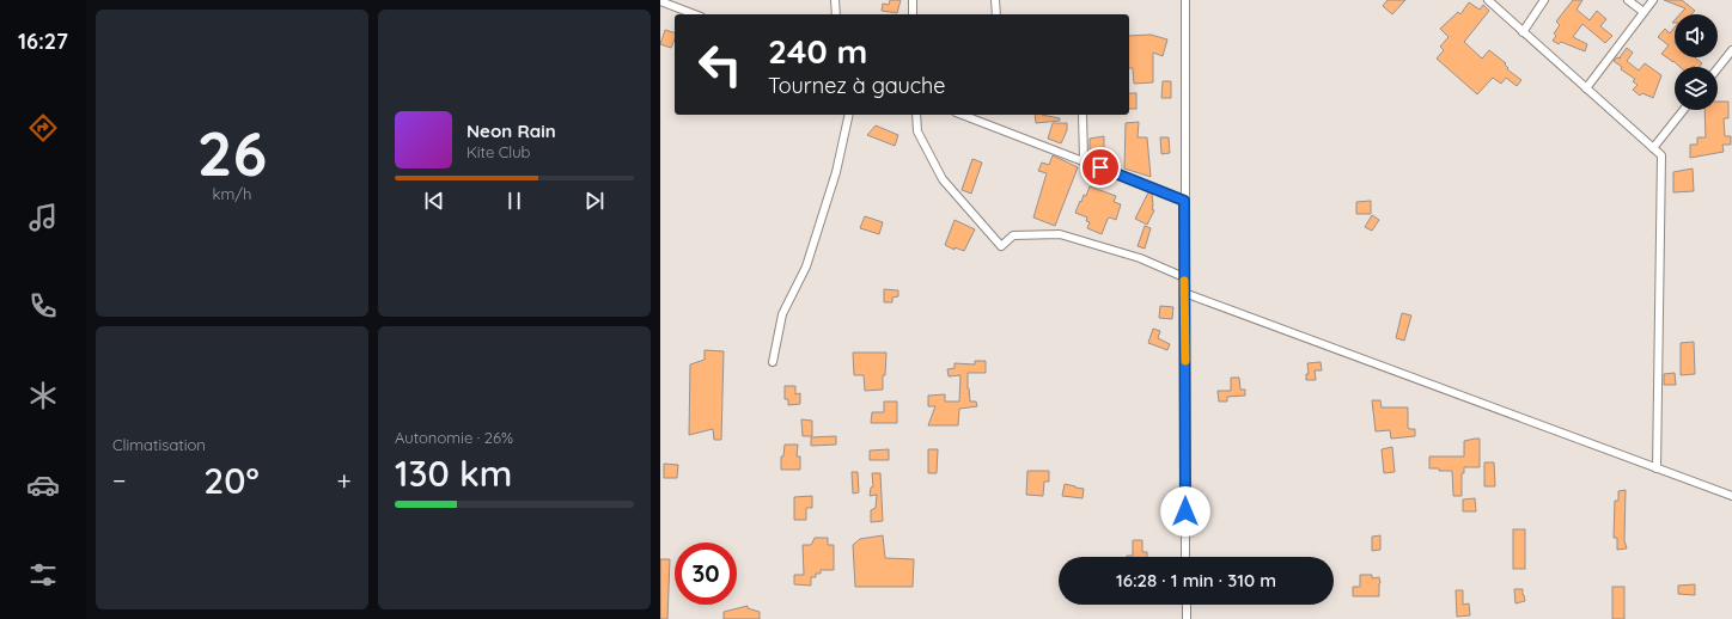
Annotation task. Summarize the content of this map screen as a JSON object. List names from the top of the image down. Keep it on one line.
{"page":{"tabs":"16:27","tile":[["26","km/h"],"Climatisation",["Autonomie · 26%","130 km"]],"turn":["240 m","Tournez à gauche"],"song":["Neon Rain","Kite Club"],"heat":["−","20°","+"],"limit":"30","trip":"16:28 · 1 min · 310 m"}}
